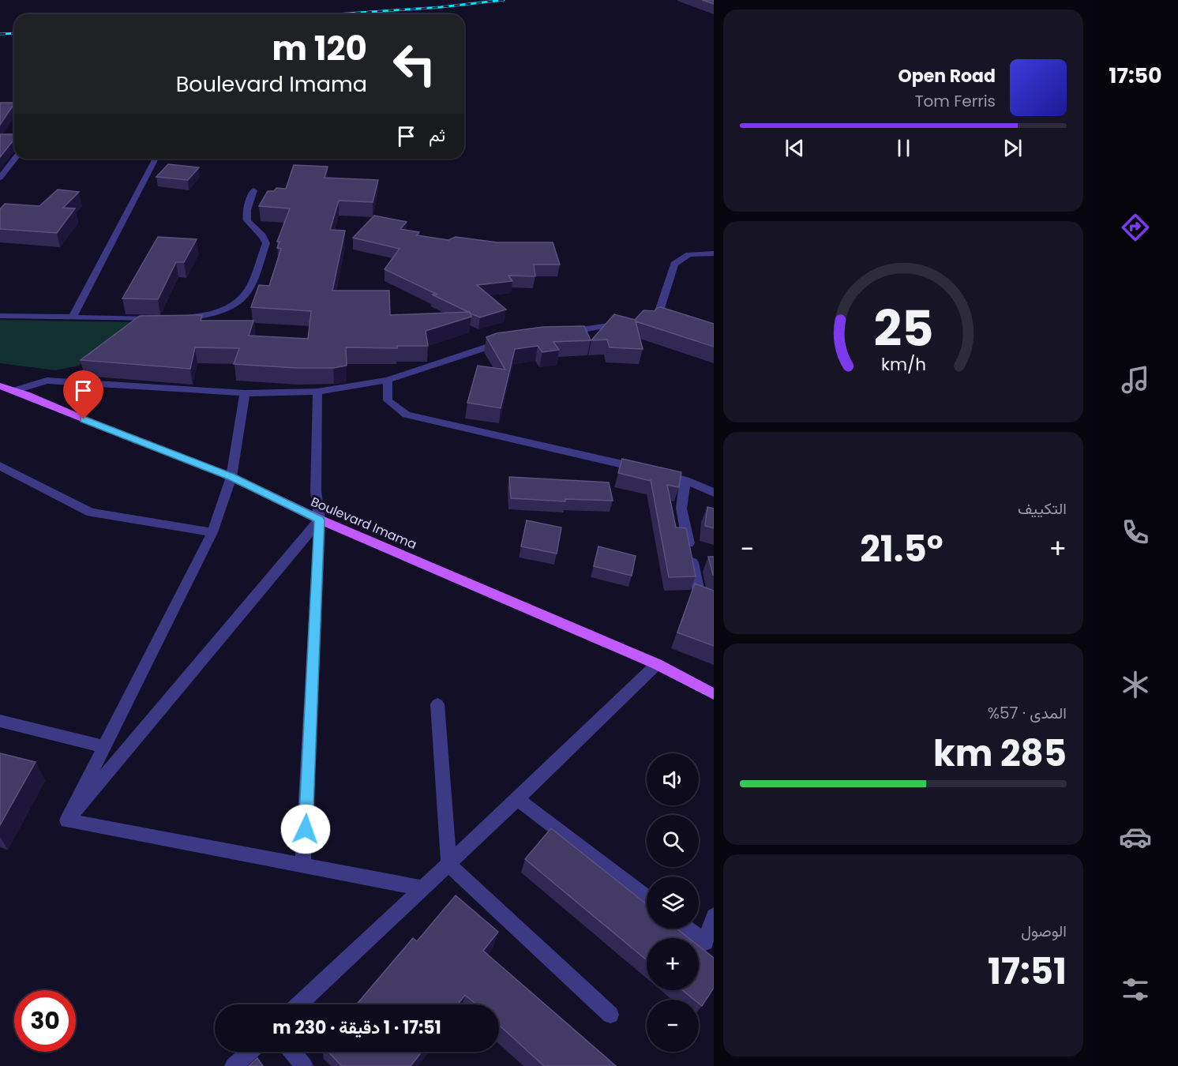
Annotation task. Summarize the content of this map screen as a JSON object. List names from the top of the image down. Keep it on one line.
{"streets":{"main road":["Boulevard Imama"]},"page":{"tabs":"17:50","turn":["120 m","Boulevard Imama"],"song":["Open Road","Tom Ferris"],"then":"ثم","tile":["التكييف",["المدى · 57%","285 km"],["الوصول","17:51"]],"heat":["−","21.5°","+"],"map_buttons":["+","−"],"limit":"30","trip":"17:51 · 1 دقيقة · 230 m","gauge":["25","km/h"]}}
